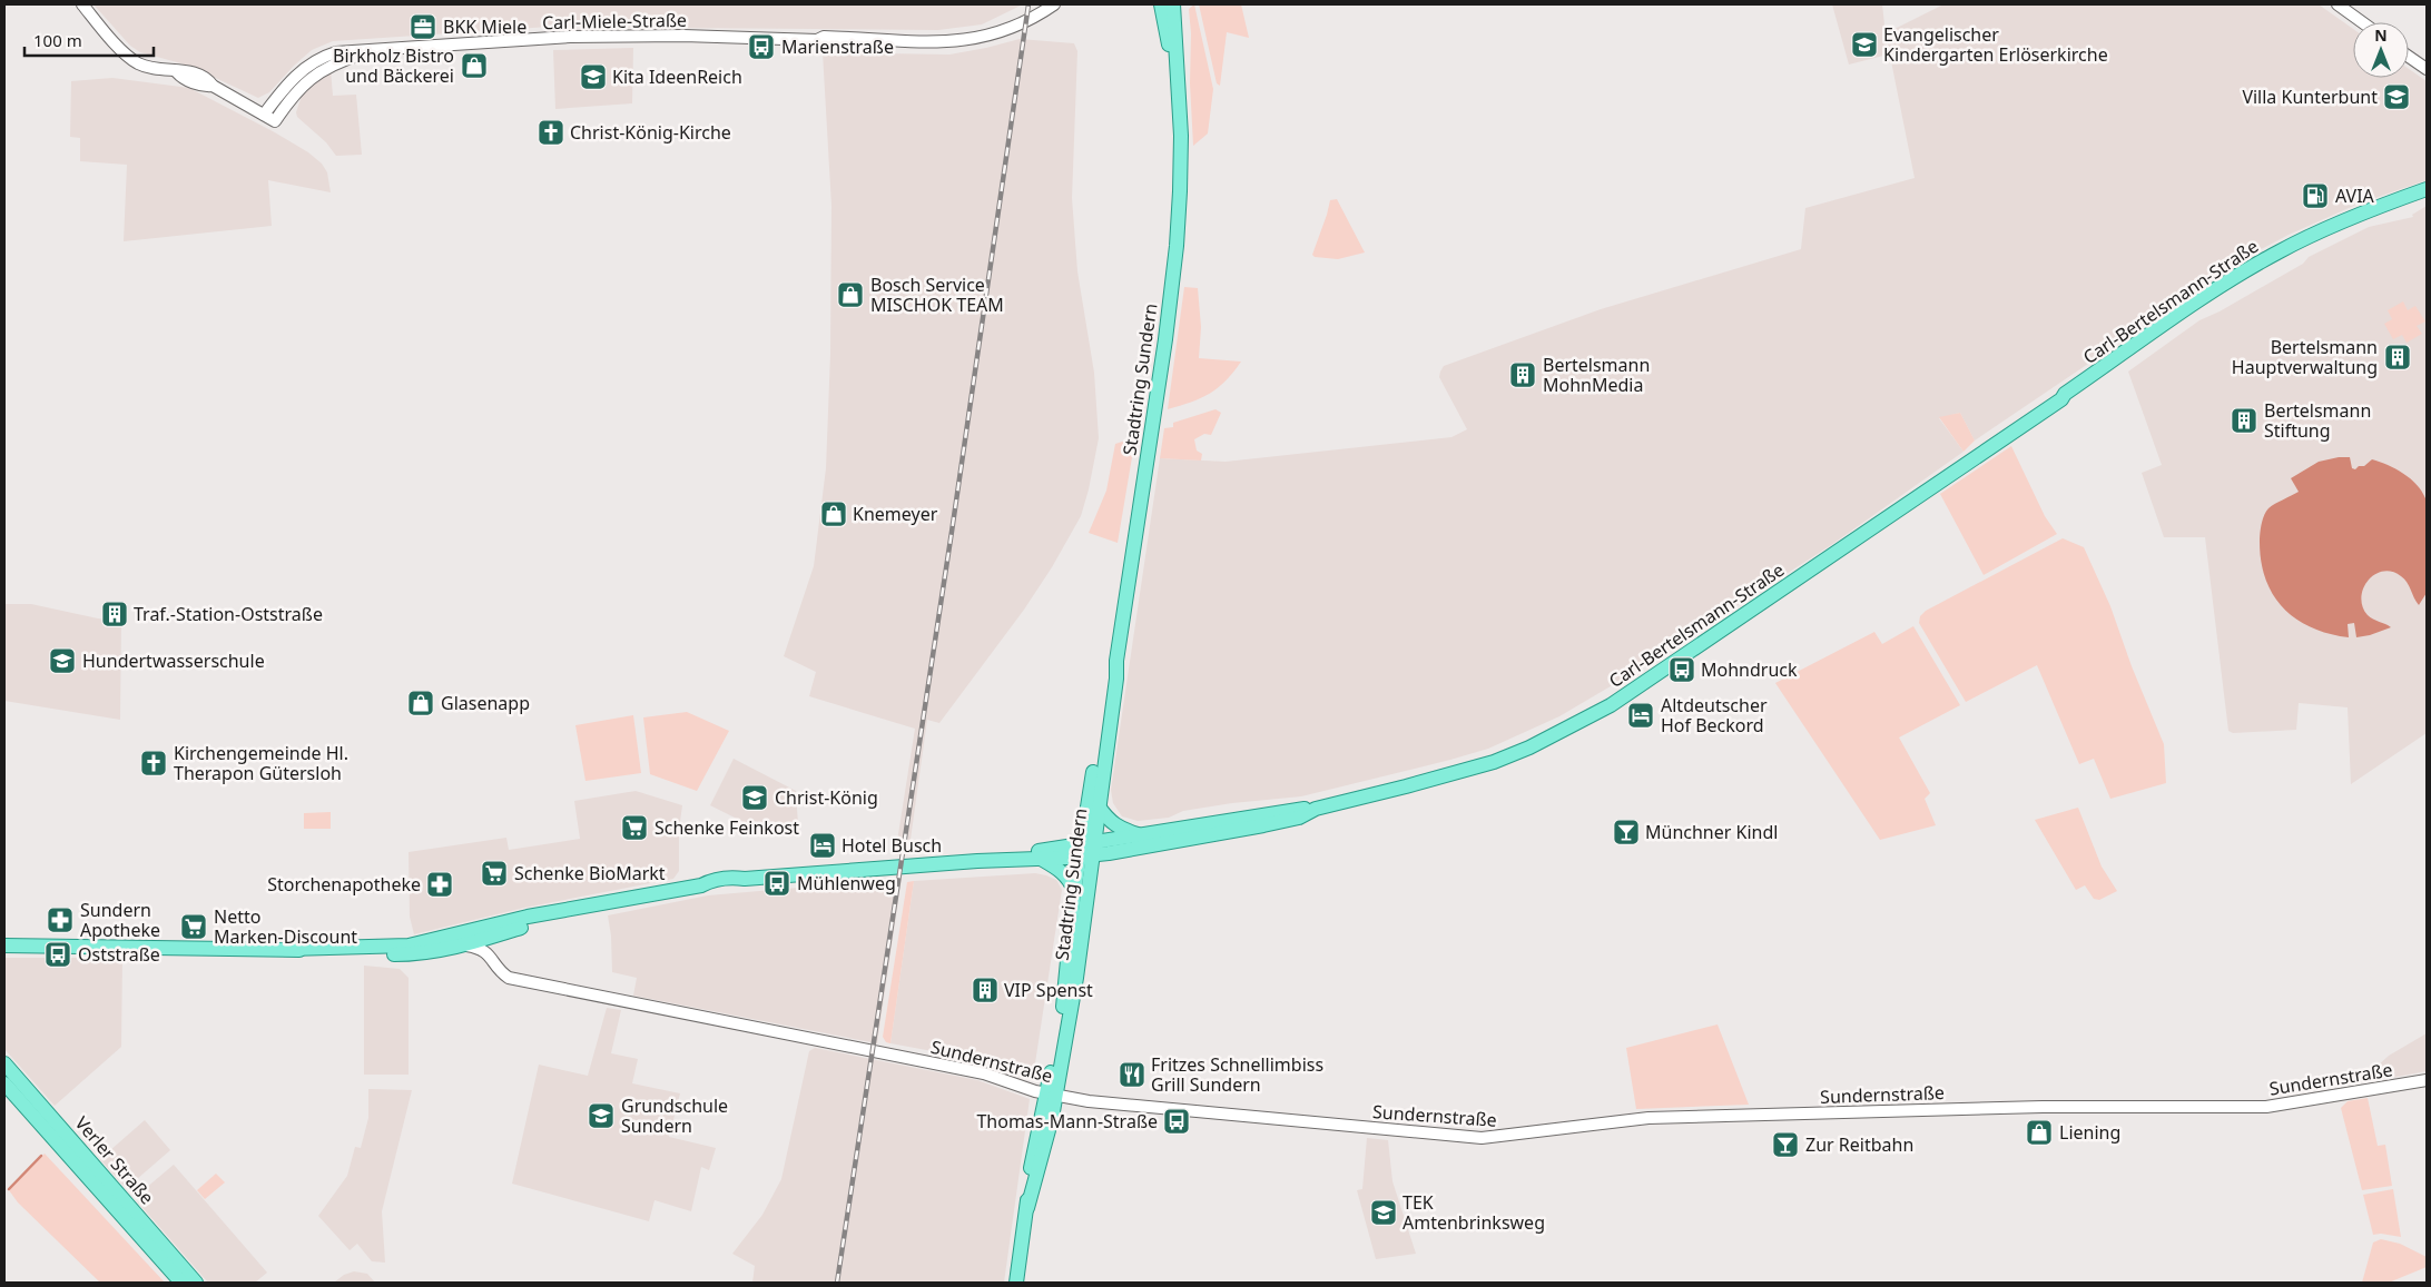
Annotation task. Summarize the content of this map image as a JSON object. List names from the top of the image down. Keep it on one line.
{"streets":{"main road":["Carl-Bertelsmann-Straße","Stadtring Sundern","Verler Straße"],"street":["Carl-Miele-Straße","Sundernstraße"]},"crossings":[["Carl-Bertelsmann-Straße","Stadtring Sundern"],["Carl-Bertelsmann-Straße","Sundernstraße"],["Stadtring Sundern","Sundernstraße"]],"places":{"office":["BKK Miele"],"school or university":["Evangelischer Kindergarten Erlöserkirche","Kita IdeenReich","Villa Kunterbunt","Hundertwasserschule","Christ-König","Grundschule Sundern","TEK Amtenbrinksweg"],"bus stop":["Marienstraße","Mohndruck","Mühlenweg","Oststraße","Thomas-Mann-Straße"],"shop":["Birkholz Bistro und Bäckerei","Bosch Service MISCHOK TEAM","Knemeyer","Glasenapp","Liening"],"church":["Christ-König-Kirche","Kirchengemeinde Hl. Therapon Gütersloh"],"fuel station":["AVIA"],"building":["Bertelsmann Hauptverwaltung","Bertelsmann MohnMedia","Bertelsmann Stiftung","Traf.-Station-Oststraße","VIP Spenst"],"hotel":["Altdeutscher Hof Beckord","Hotel Busch"],"supermarket":["Schenke Feinkost","Schenke BioMarkt","Netto Marken-Discount"],"bar":["Münchner Kindl","Zur Reitbahn"],"pharmacy":["Storchenapotheke","Sundern Apotheke"],"restaurant":["Fritzes Schnellimbiss Grill Sundern"]},"scale_bar":"100 m","north":"top"}
